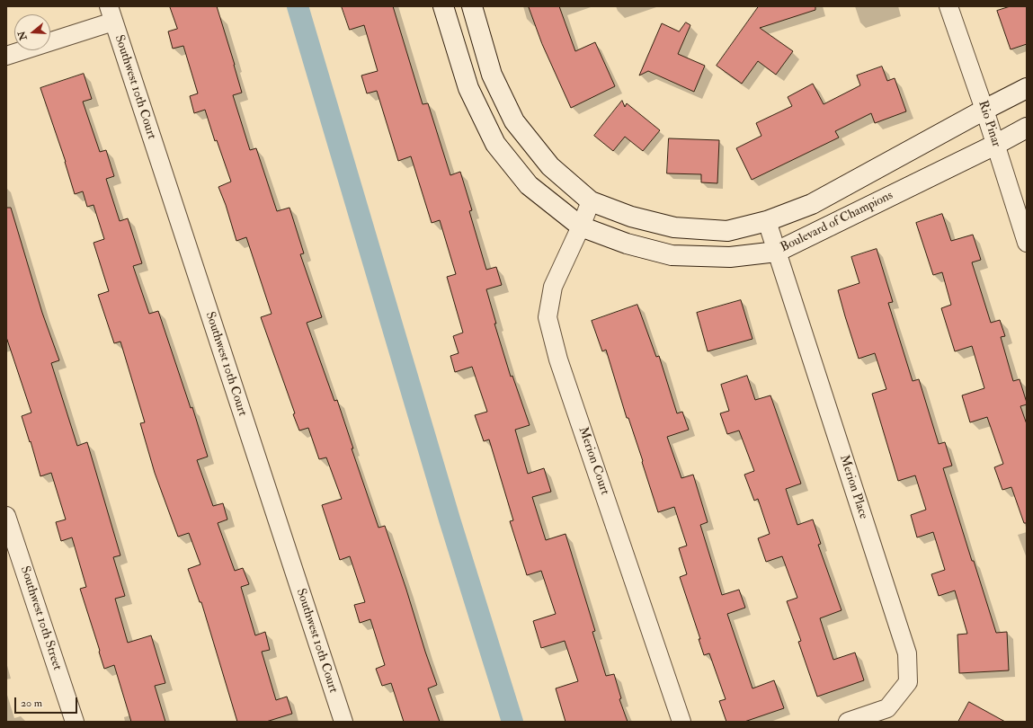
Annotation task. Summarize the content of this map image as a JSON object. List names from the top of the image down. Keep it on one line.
{"streets":{"street":["Southwest 10th Court","Rio Pinar","Boulevard of Champions","Merion Court","Merion Place","Southwest 10th Street"]},"crossings":[["Rio Pinar","Boulevard of Champions"],["Boulevard of Champions","Merion Court"],["Boulevard of Champions","Merion Place"]],"scale_bar":"20 m","north":"left"}
